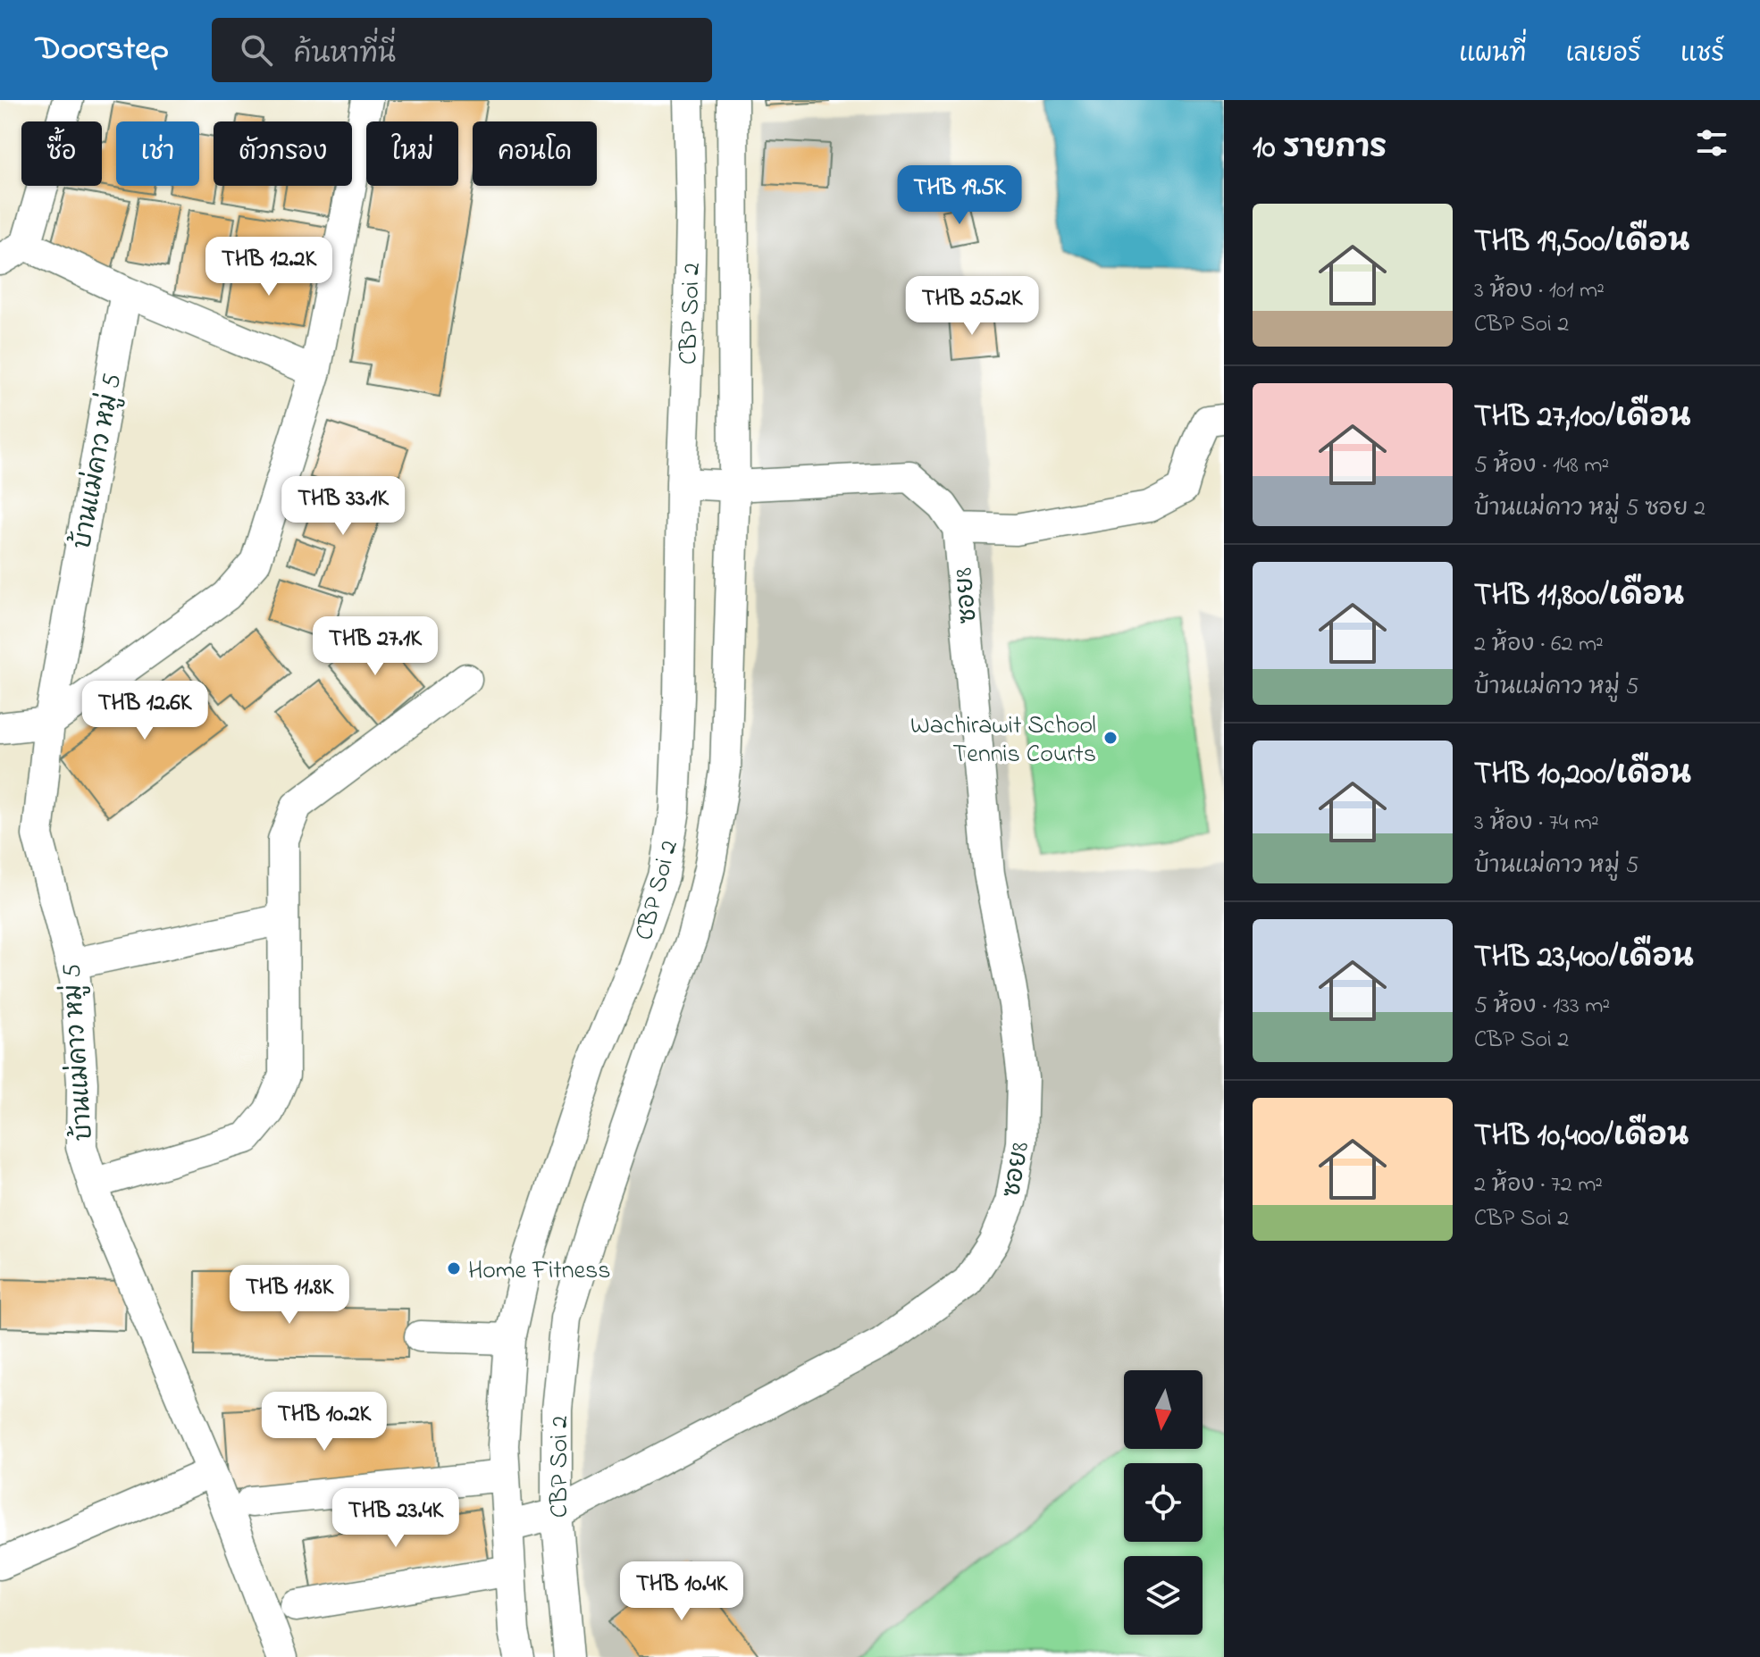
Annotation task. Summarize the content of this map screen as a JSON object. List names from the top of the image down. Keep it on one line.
{"streets":{"street":["CBP Soi 2","บ้านแม่คาว หมู่ 5","ซอย8"]},"crossings":[["CBP Soi 2","ซอย8"]],"places":["Wachirawit School Tennis Courts","Home Fitness"],"north":"bottom","page":{"header":"Doorstep","search":"ค้นหาที่นี่","nav":["แผนที่","เลเยอร์","แชร์"],"heading":"10 รายการ","chip":["ซื้อ","เช่า","ตัวกรอง","ใหม่","คอนโด"],"price":["THB 19.5K","THB 12.2K","THB 25.2K","THB 33.1K","THB 27.1K","THB 12.6K","THB 11.8K","THB 10.2K","THB 23.4K","THB 10.4K"],"list":[{"name":"THB 19,500/เดือน","note":"3 ห้อง · 101 m² · CBP Soi 2"},{"name":"THB 27,100/เดือน","note":"5 ห้อง · 148 m² · บ้านแม่คาว หมู่ 5 ซอย 2"},{"name":"THB 11,800/เดือน","note":"2 ห้อง · 62 m² · บ้านแม่คาว หมู่ 5"},{"name":"THB 10,200/เดือน","note":"3 ห้อง · 74 m² · บ้านแม่คาว หมู่ 5"},{"name":"THB 23,400/เดือน","note":"5 ห้อง · 133 m² · CBP Soi 2"},{"name":"THB 10,400/เดือน","note":"2 ห้อง · 72 m² · CBP Soi 2"}]}}
